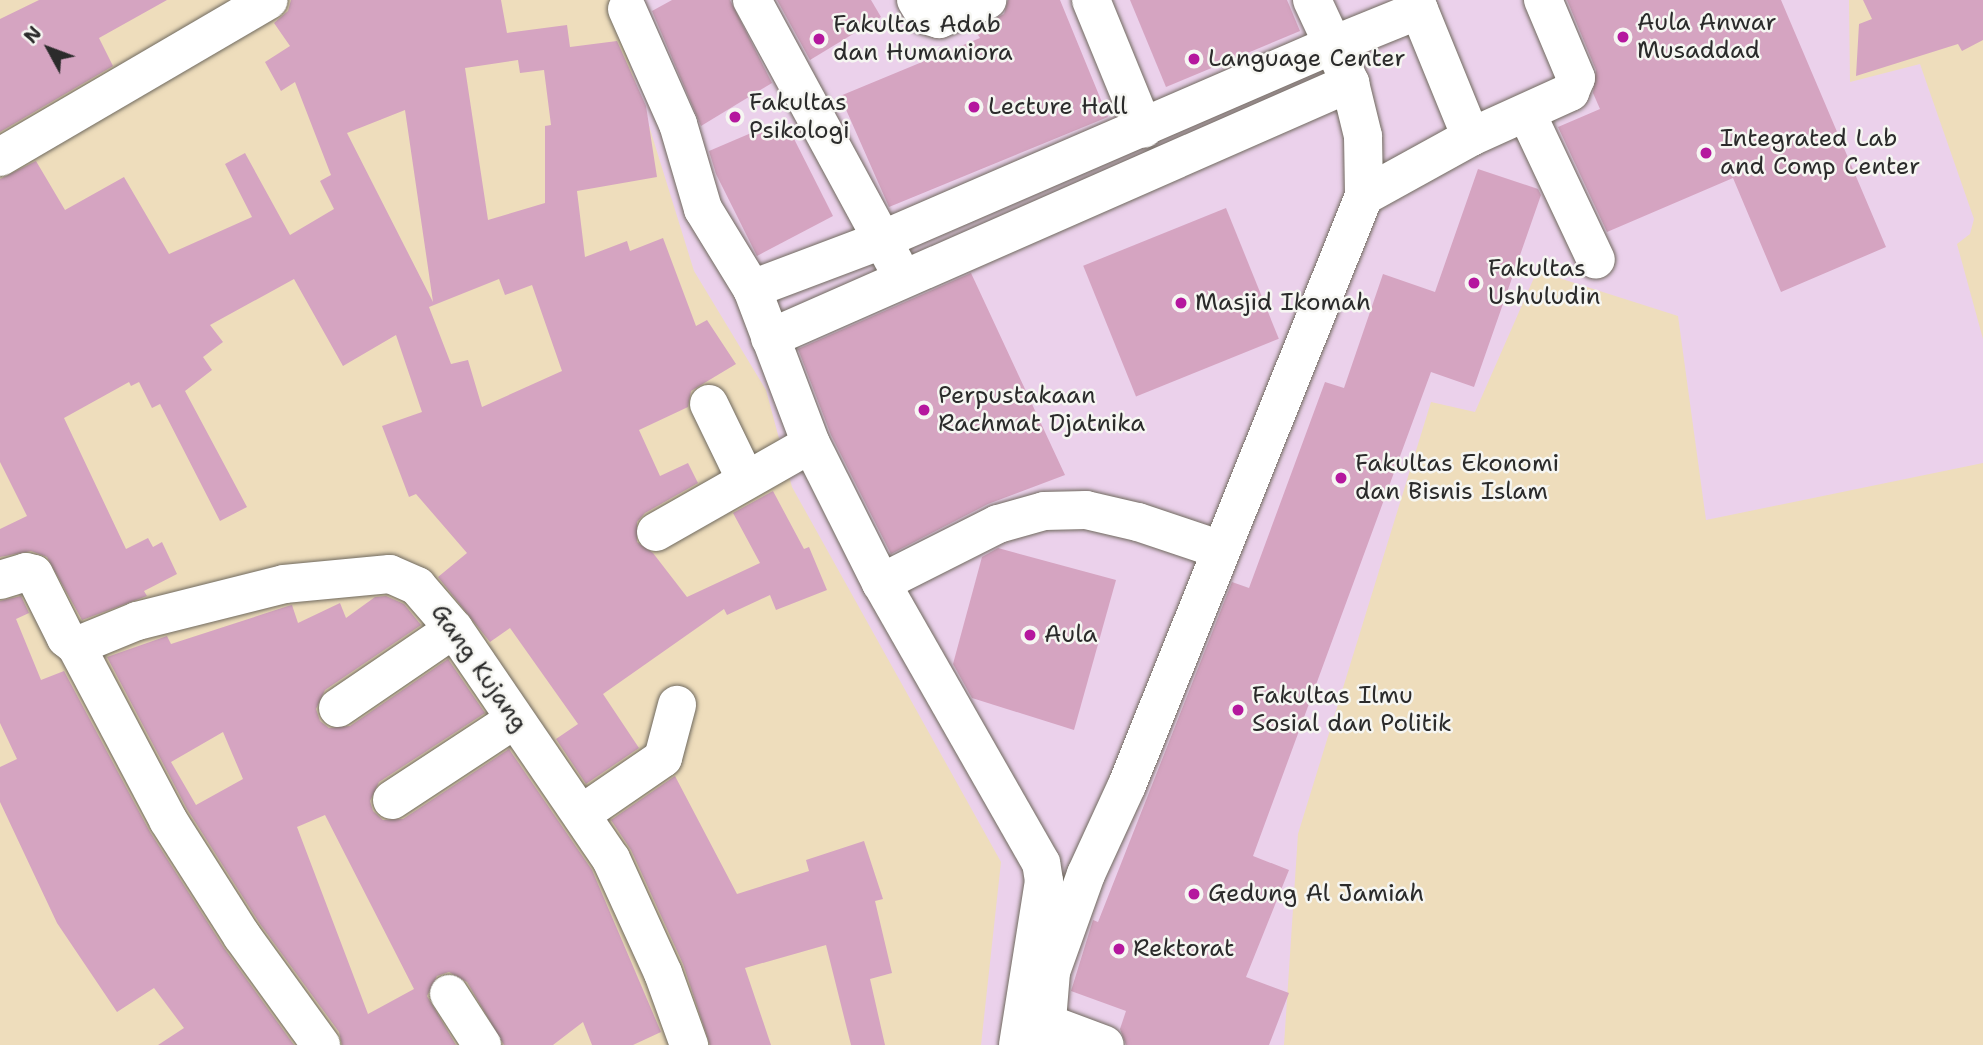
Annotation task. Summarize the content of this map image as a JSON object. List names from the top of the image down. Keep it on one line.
{"streets":{"street":["Gang Kujang"]},"places":["Aula Anwar Musaddad","Fakultas Adab dan Humaniora","Language Center","Lecture Hall","Fakultas Psikologi","Integrated Lab and Comp Center","Fakultas Ushuludin","Masjid Ikomah","Perpustakaan Rachmat Djatnika","Fakultas Ekonomi dan Bisnis Islam","Aula","Fakultas Ilmu Sosial dan Politik","Gedung Al Jamiah","Rektorat"],"north":"top left"}
